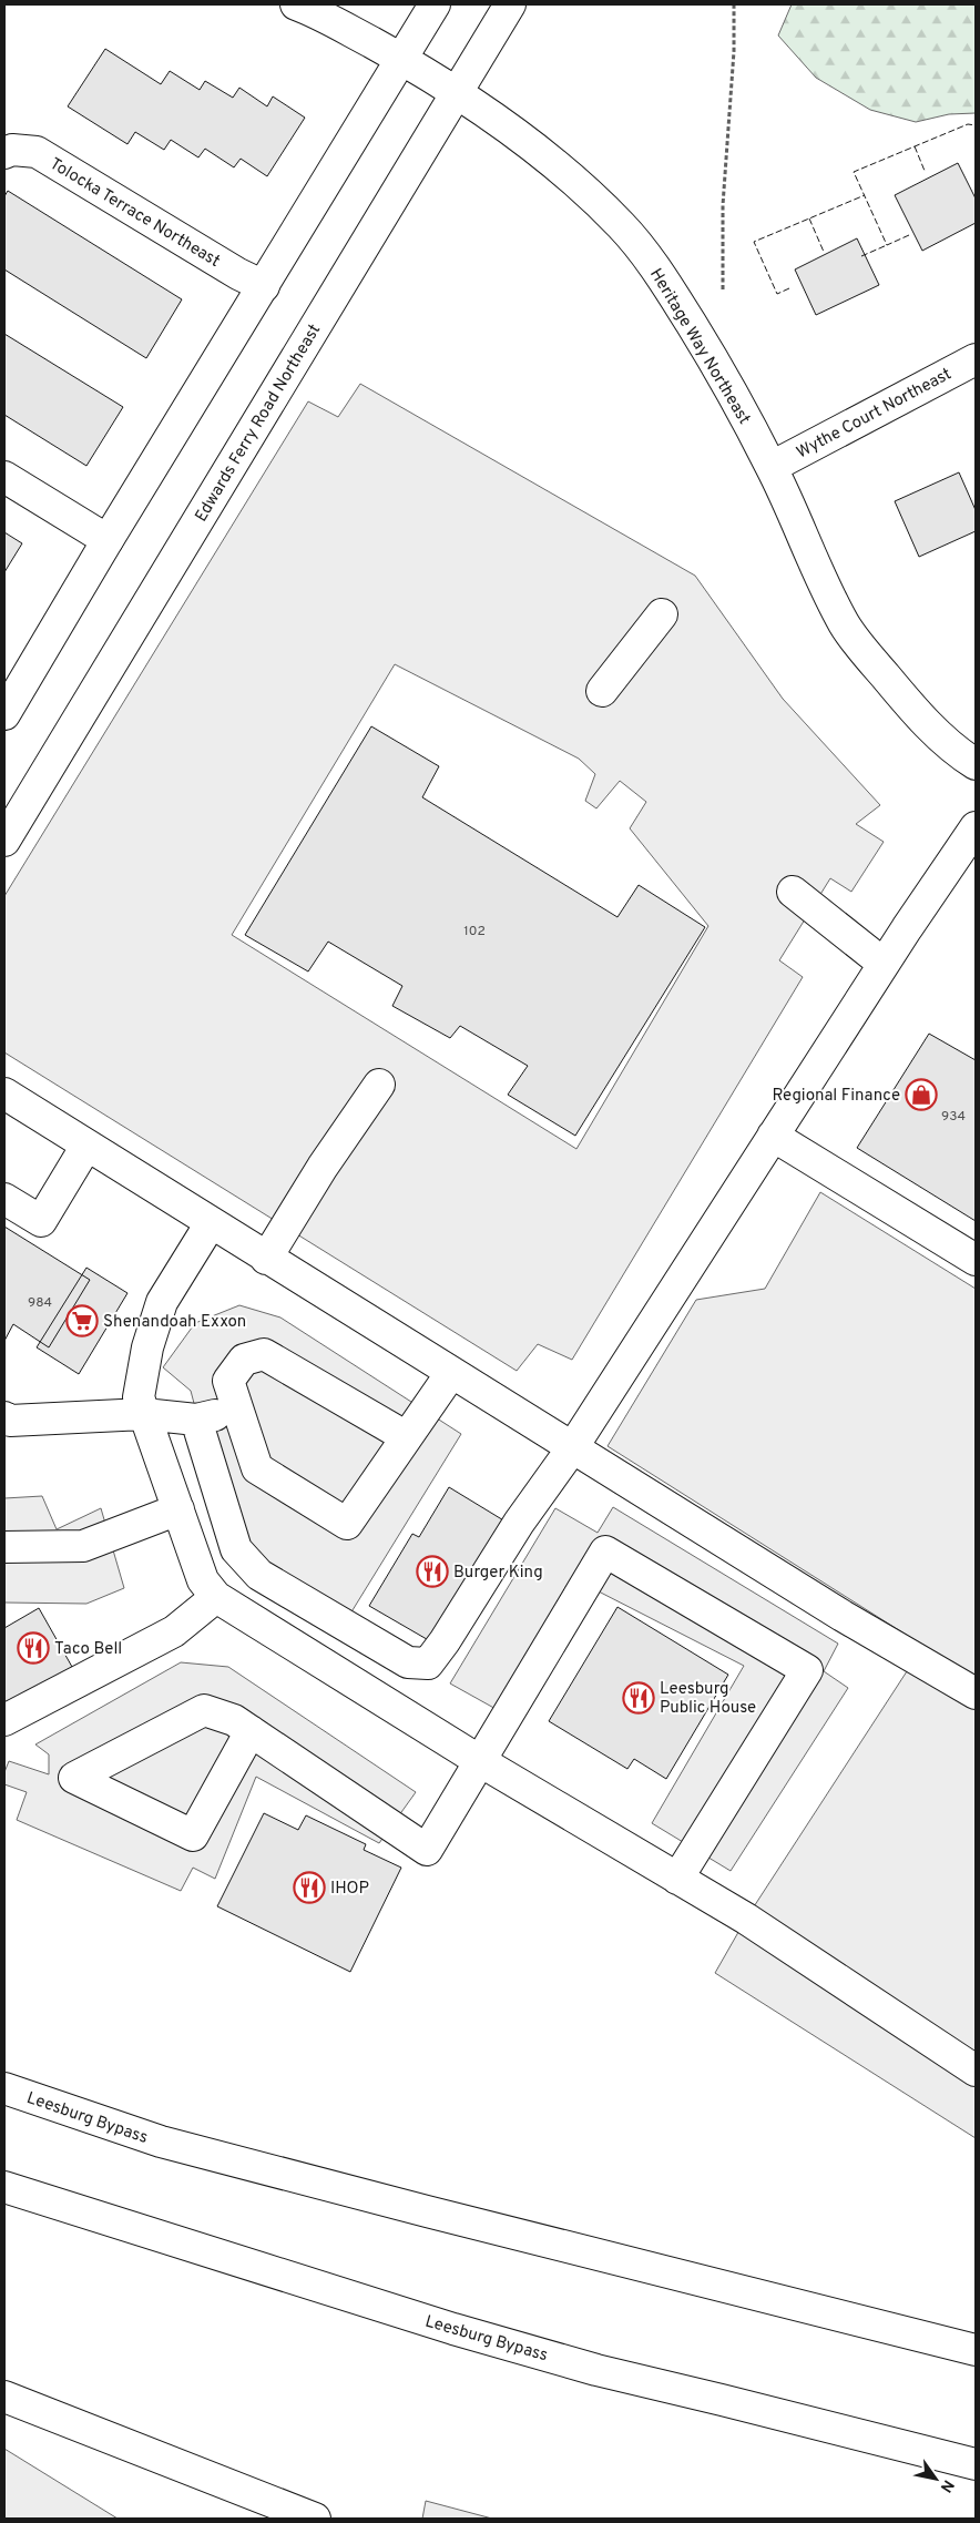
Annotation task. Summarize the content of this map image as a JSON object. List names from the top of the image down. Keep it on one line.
{"streets":{"main road":["Tolocka Terrace Northeast","Heritage Way Northeast","Wythe Court Northeast","Edwards Ferry Road Northeast","Leesburg Bypass"]},"crossings":[["Heritage Way Northeast","Wythe Court Northeast"],["Heritage Way Northeast","Edwards Ferry Road Northeast"]],"places":{"shop":["Regional Finance"],"supermarket":["Shenandoah Exxon"],"restaurant":["Burger King","Taco Bell","Leesburg Public House","IHOP"]},"house_numbers":["102","934","984"],"north":"bottom right"}
